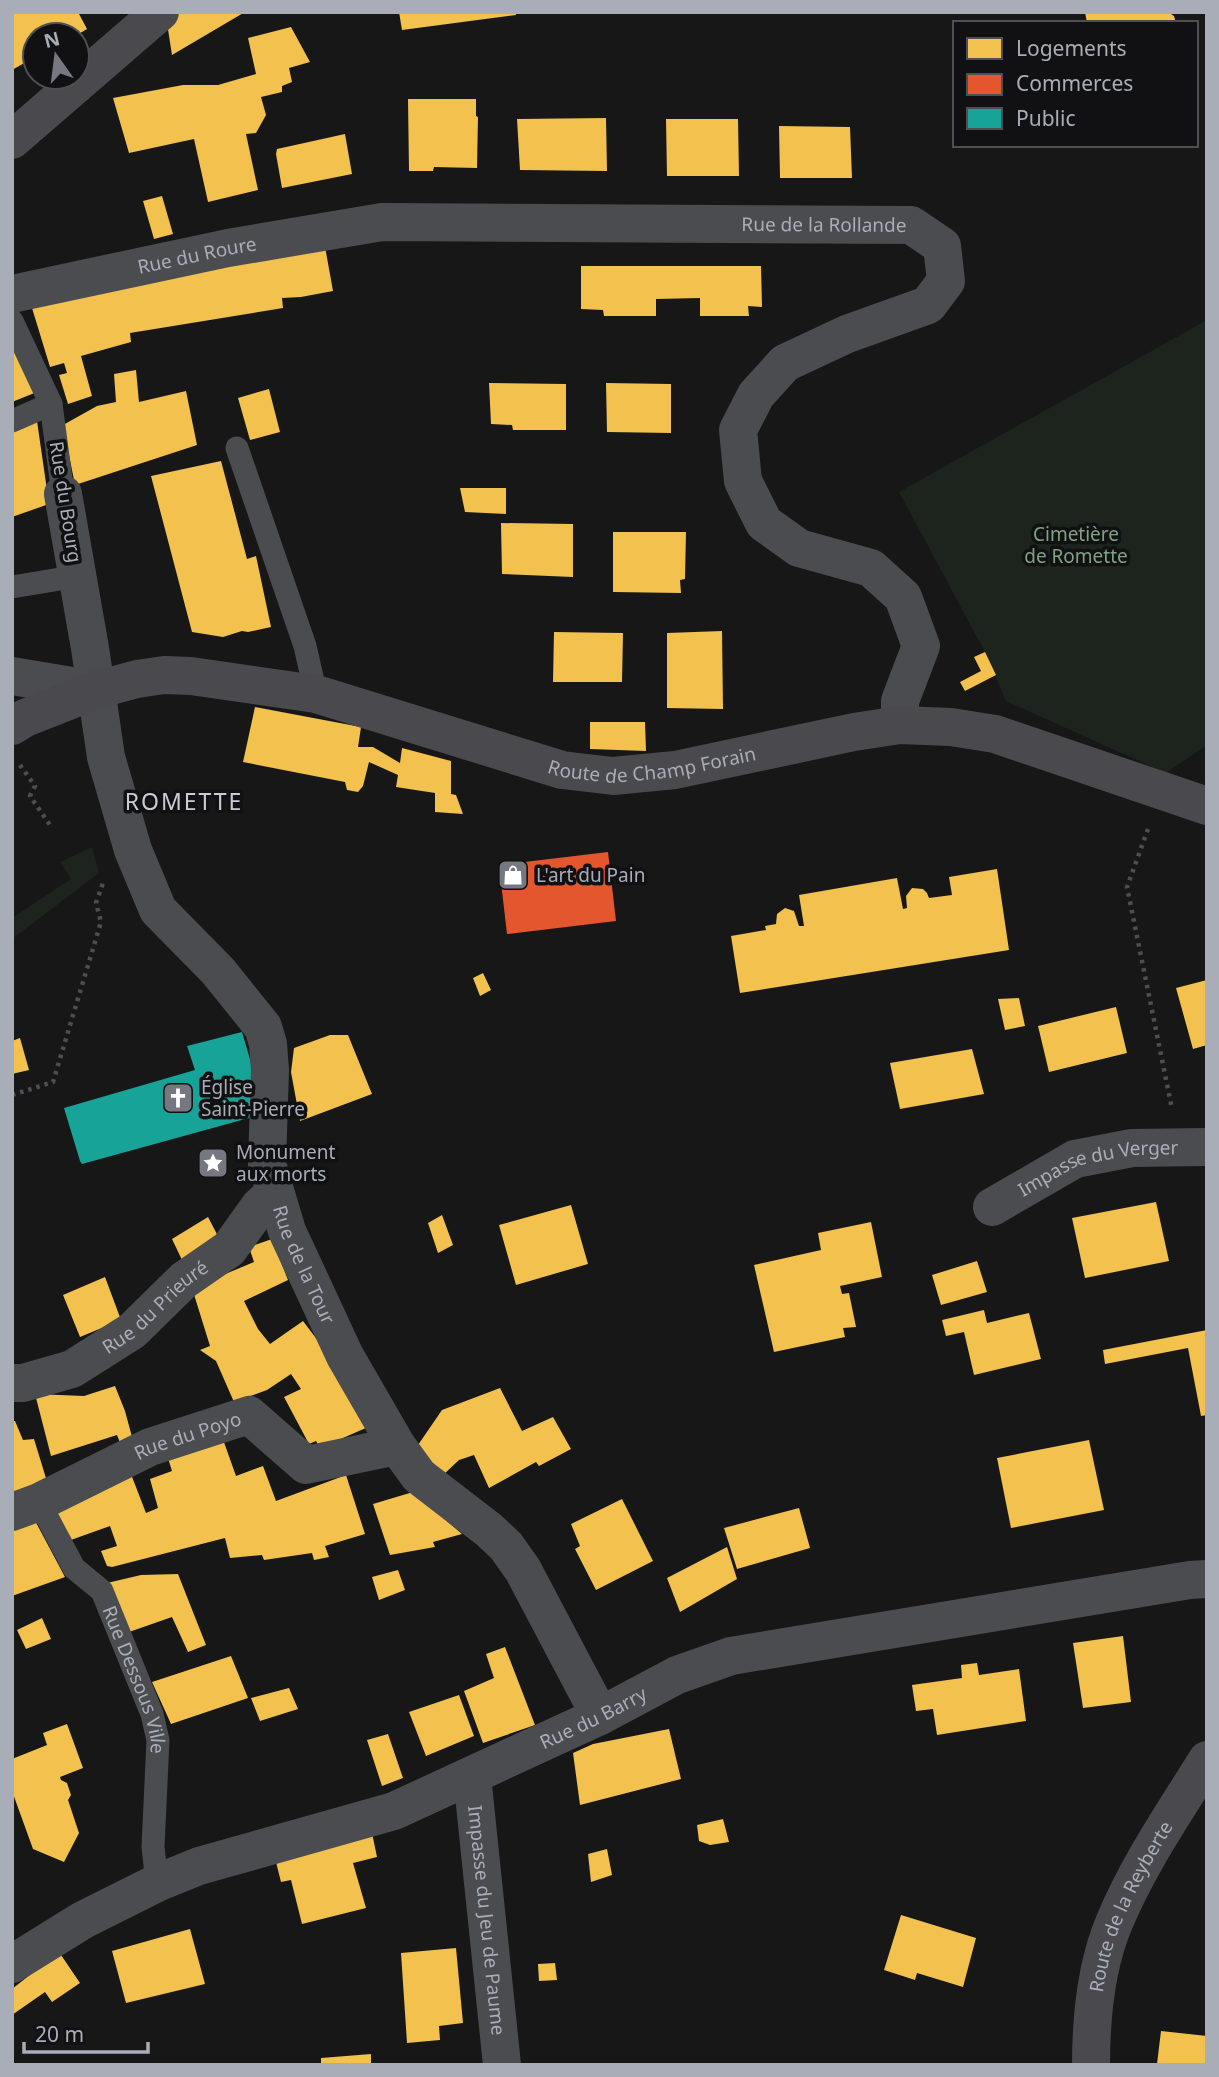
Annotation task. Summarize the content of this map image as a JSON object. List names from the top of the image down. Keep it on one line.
{"streets":{"main road":["Route de Champ Forain","Route de la Reyberte"],"street":["Rue de la Rollande","Rue du Roure","Rue du Bourg","Impasse du Verger","Rue de la Tour","Rue du Prieuré","Rue du Poyo","Rue du Barry","Impasse du Jeu de Paume"],"lane":["Rue Dessous Ville"]},"crossings":[["Rue de la Rollande","Rue du Roure"],["Rue de la Rollande","Route de Champ Forain"],["Rue du Bourg","Route de Champ Forain"],["Rue du Bourg","Rue de la Tour"],["Route de Champ Forain","Rue de la Tour"],["Rue de la Tour","Rue du Prieuré"],["Rue de la Tour","Rue du Poyo"],["Rue de la Tour","Rue du Barry"],["Rue du Poyo","Rue Dessous Ville"],["Rue Dessous Ville","Rue du Barry"],["Rue du Barry","Impasse du Jeu de Paume"]],"districts":["ROMETTE"],"parks":["Cimetière de Romette"],"places":{"shop":["L'art du Pain"],"church":["Église Saint-Pierre"],"place":["Monument aux morts"]},"legend":["Logements","Commerces","Public"],"scale_bar":"20 m","north":"top"}
